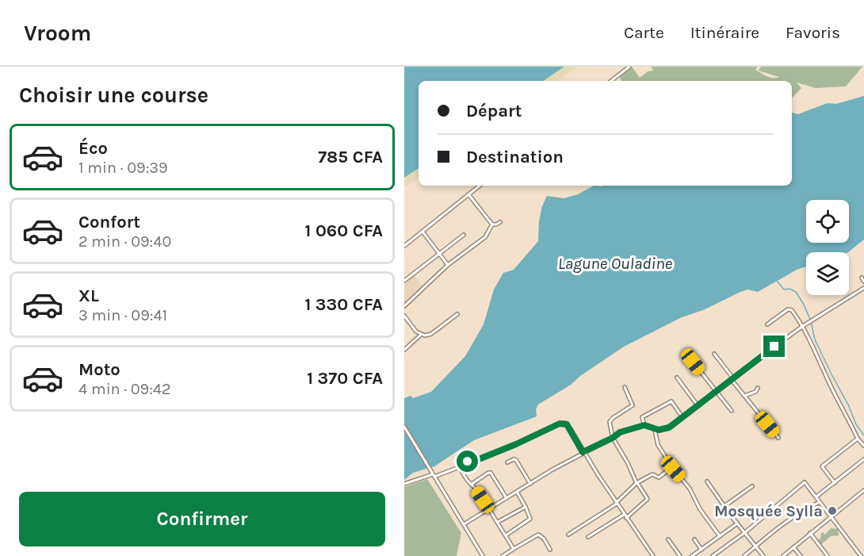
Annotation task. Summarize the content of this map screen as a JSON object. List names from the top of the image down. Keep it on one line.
{"water":["Lagune Ouladine"],"places":["Mosquée Sylla"],"page":{"header":"Vroom","nav":["Carte","Itinéraire","Favoris"],"heading":"Choisir une course","banner":["Départ","Destination"],"list":[{"name":"Éco","note":"1 min · 09:39","value":"785 CFA"},{"name":"Confort","note":"2 min · 09:40","value":"1 060 CFA"},{"name":"XL","note":"3 min · 09:41","value":"1 330 CFA"},{"name":"Moto","note":"4 min · 09:42","value":"1 370 CFA"}],"buttons":"Confirmer"}}
